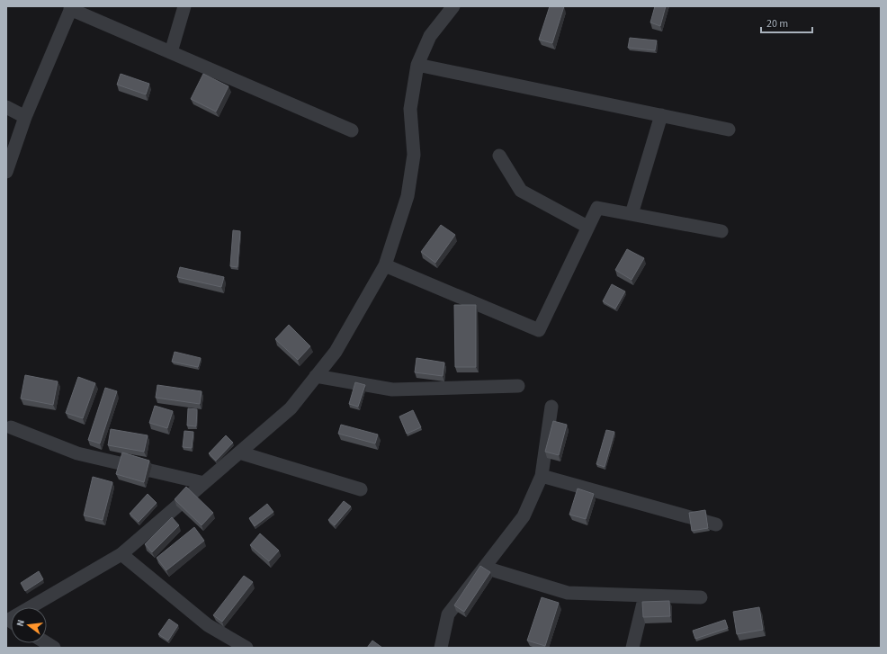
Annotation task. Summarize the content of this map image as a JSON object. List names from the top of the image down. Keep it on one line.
{"scale_bar":"20 m","north":"left"}
